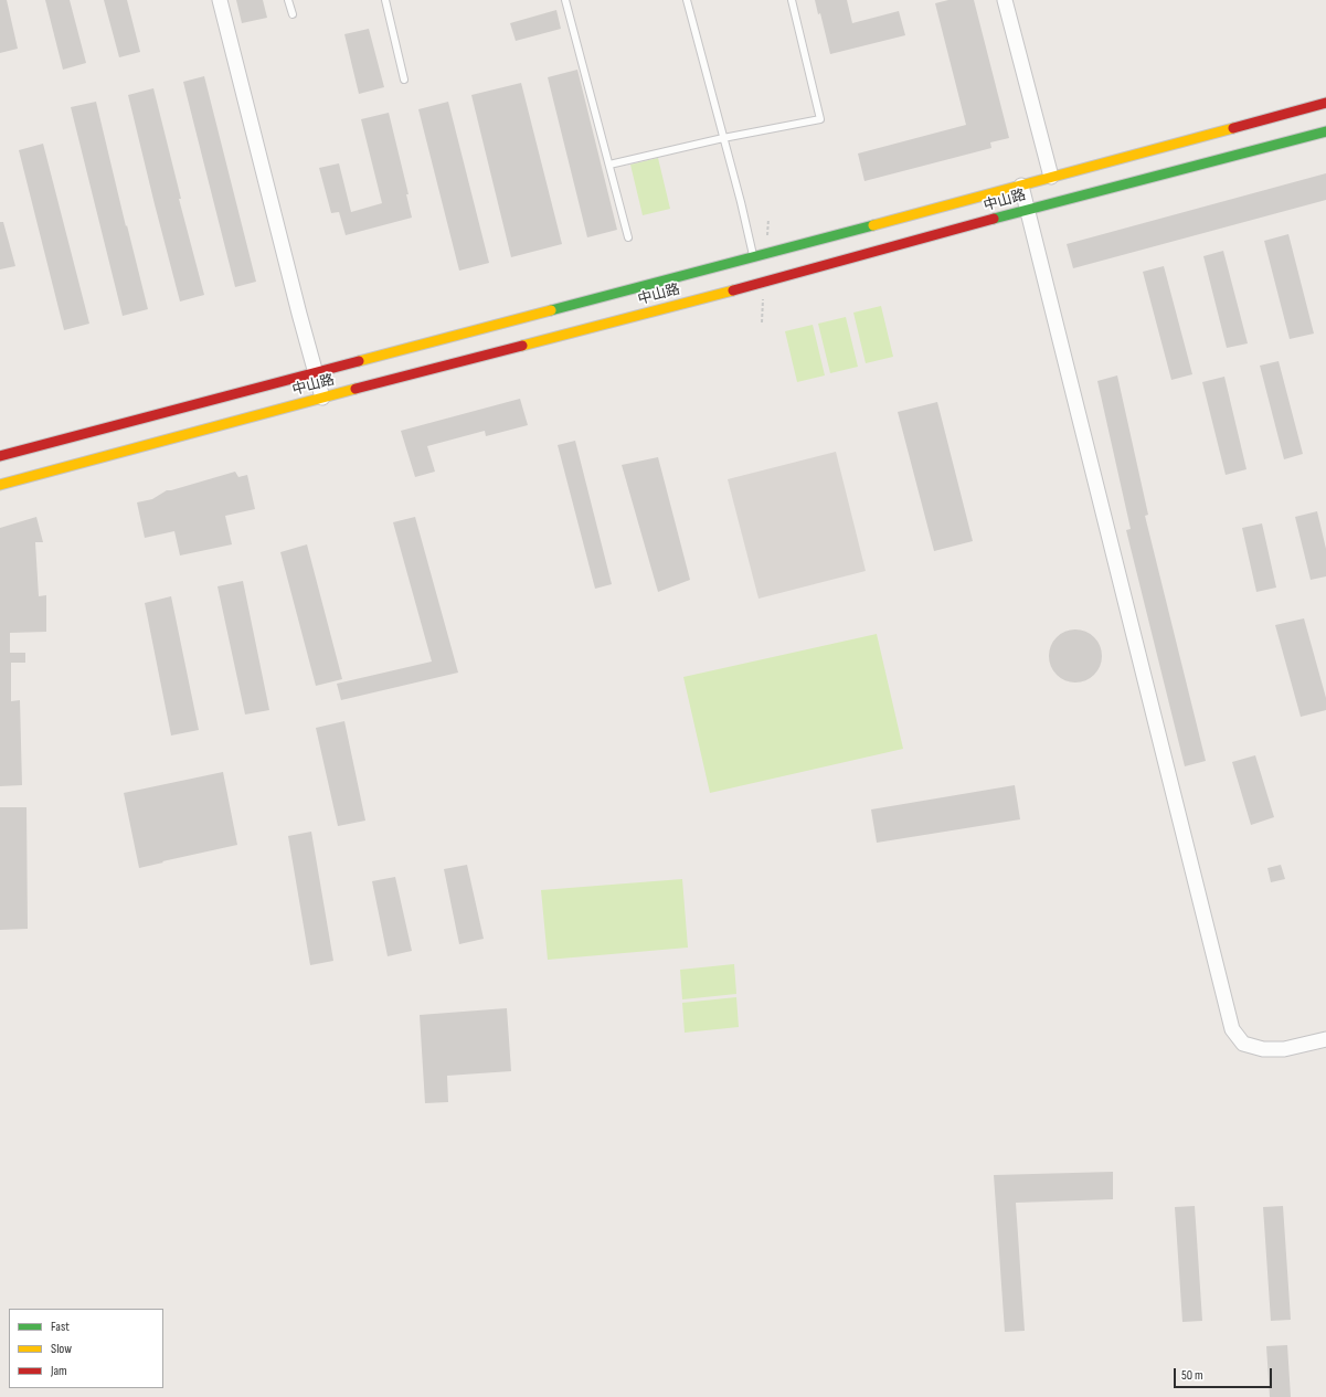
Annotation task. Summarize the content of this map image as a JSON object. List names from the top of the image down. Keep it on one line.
{"streets":{"main road":["中山路"]},"legend":["Fast","Slow","Jam"],"scale_bar":"50 m"}
